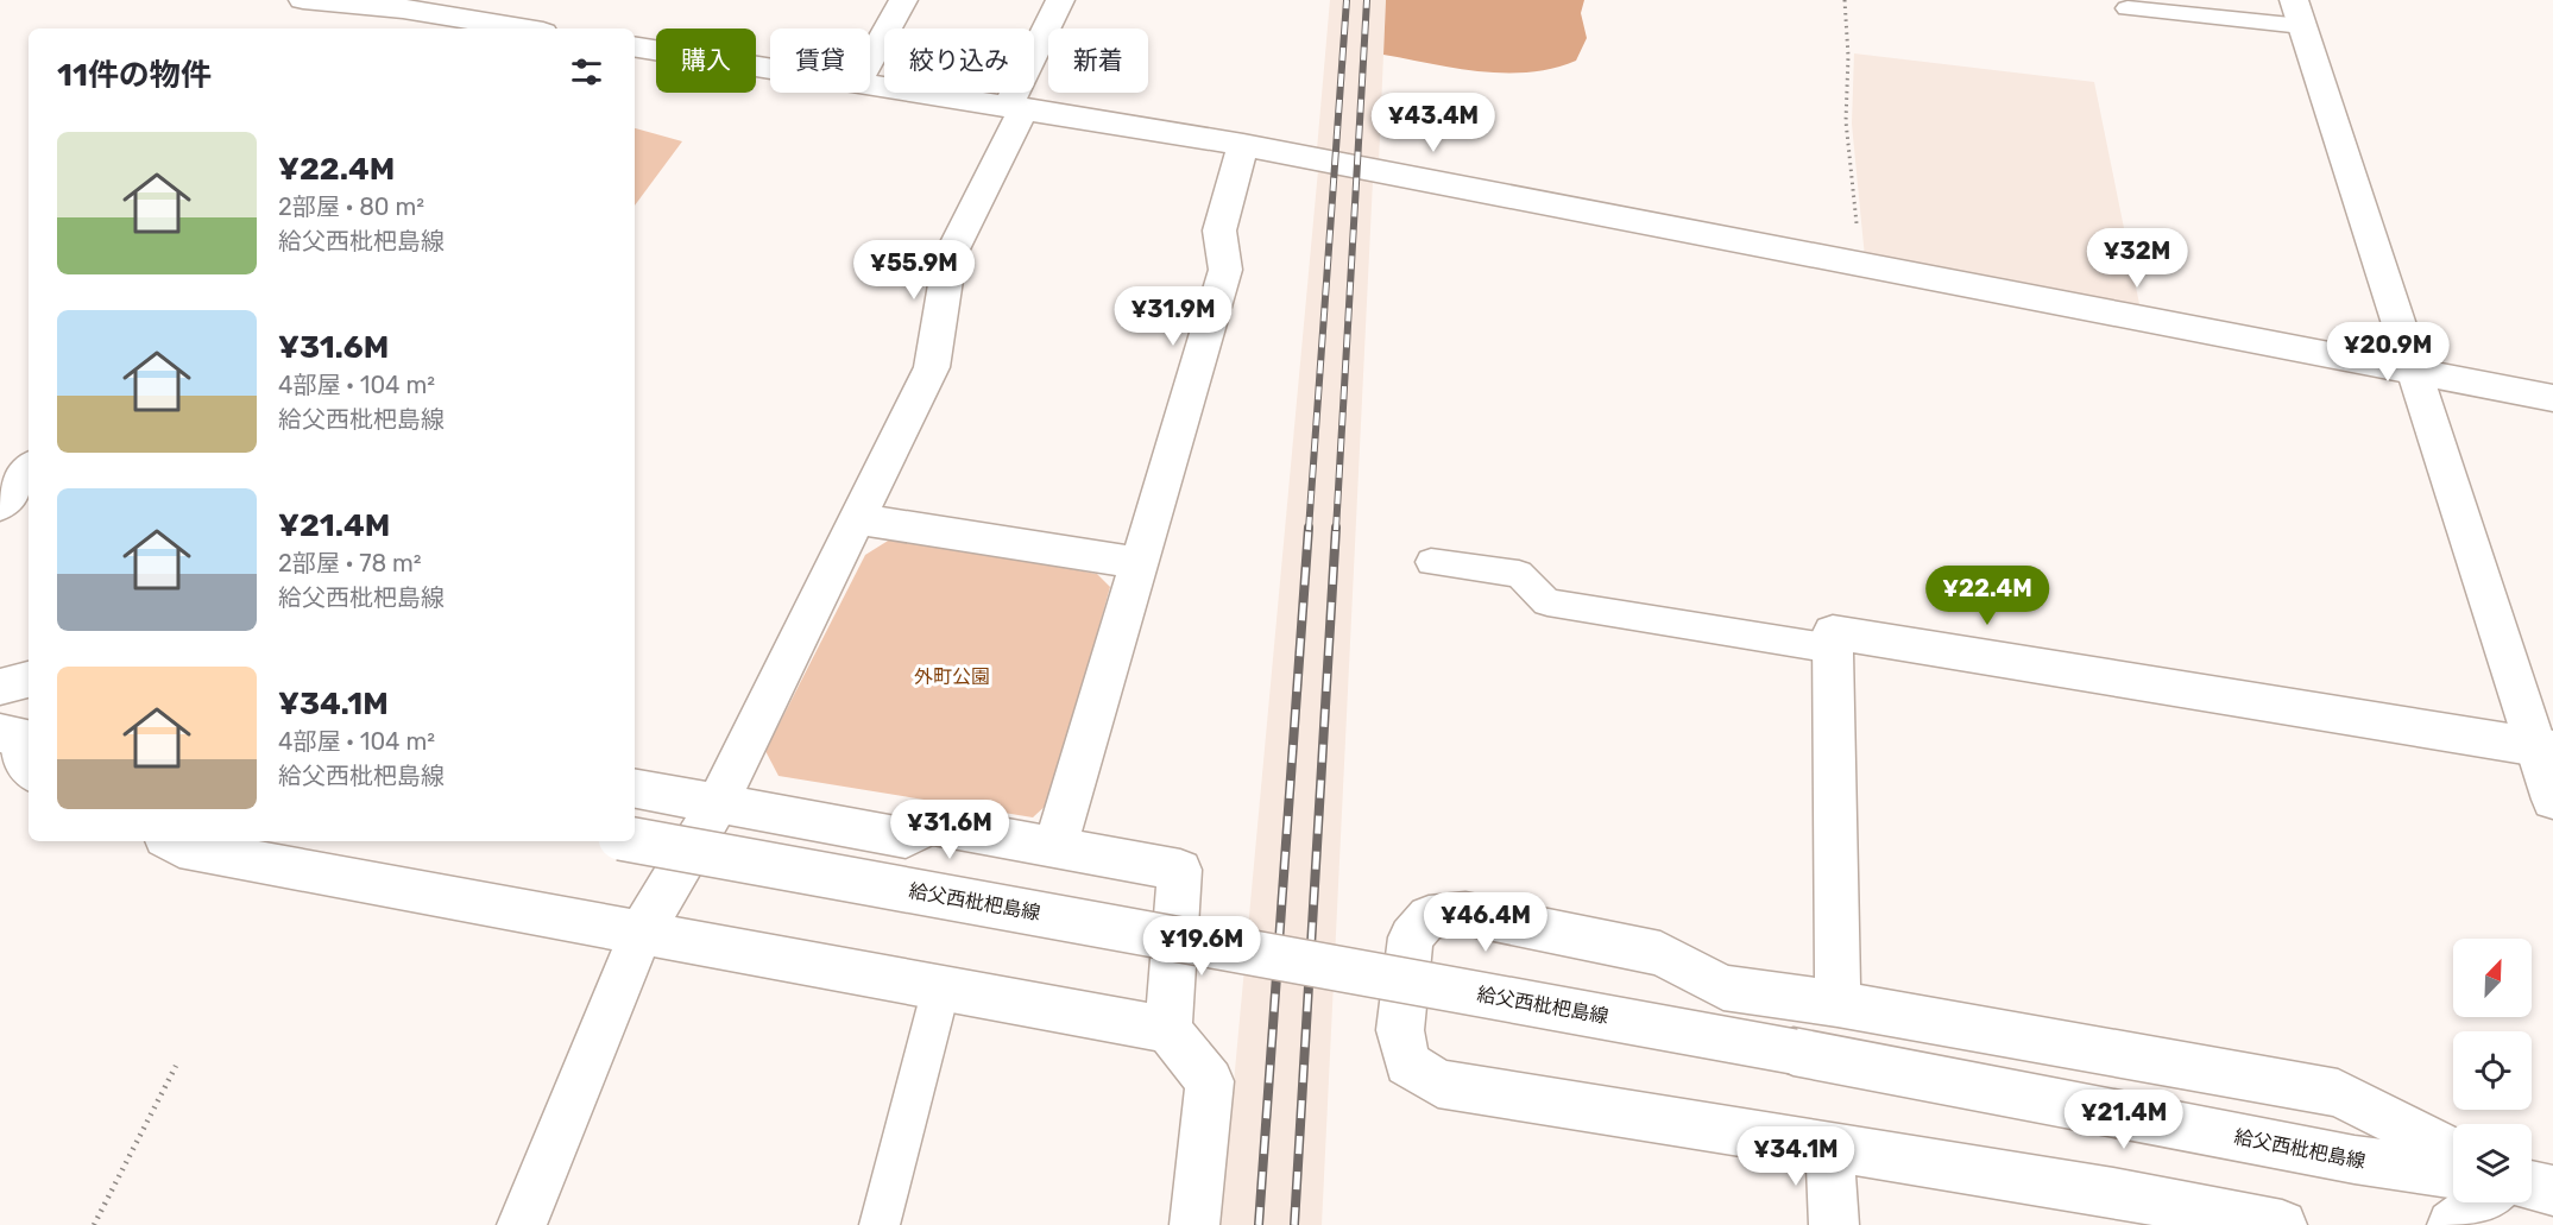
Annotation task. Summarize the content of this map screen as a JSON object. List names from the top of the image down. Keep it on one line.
{"streets":{"street":["給父西枇杷島線"]},"parks":["外町公園"],"north":"top right","page":{"chip":["購入","賃貸","絞り込み","新着"],"heading":"11件の物件","price":["¥43.4M","¥32M","¥55.9M","¥31.9M","¥20.9M","¥22.4M","¥31.6M","¥46.4M","¥19.6M","¥21.4M","¥34.1M"],"list":[{"name":"¥22.4M","note":"2部屋 · 80 m² · 給父西枇杷島線"},{"name":"¥31.6M","note":"4部屋 · 104 m² · 給父西枇杷島線"},{"name":"¥21.4M","note":"2部屋 · 78 m² · 給父西枇杷島線"},{"name":"¥34.1M","note":"4部屋 · 104 m² · 給父西枇杷島線"}]}}
